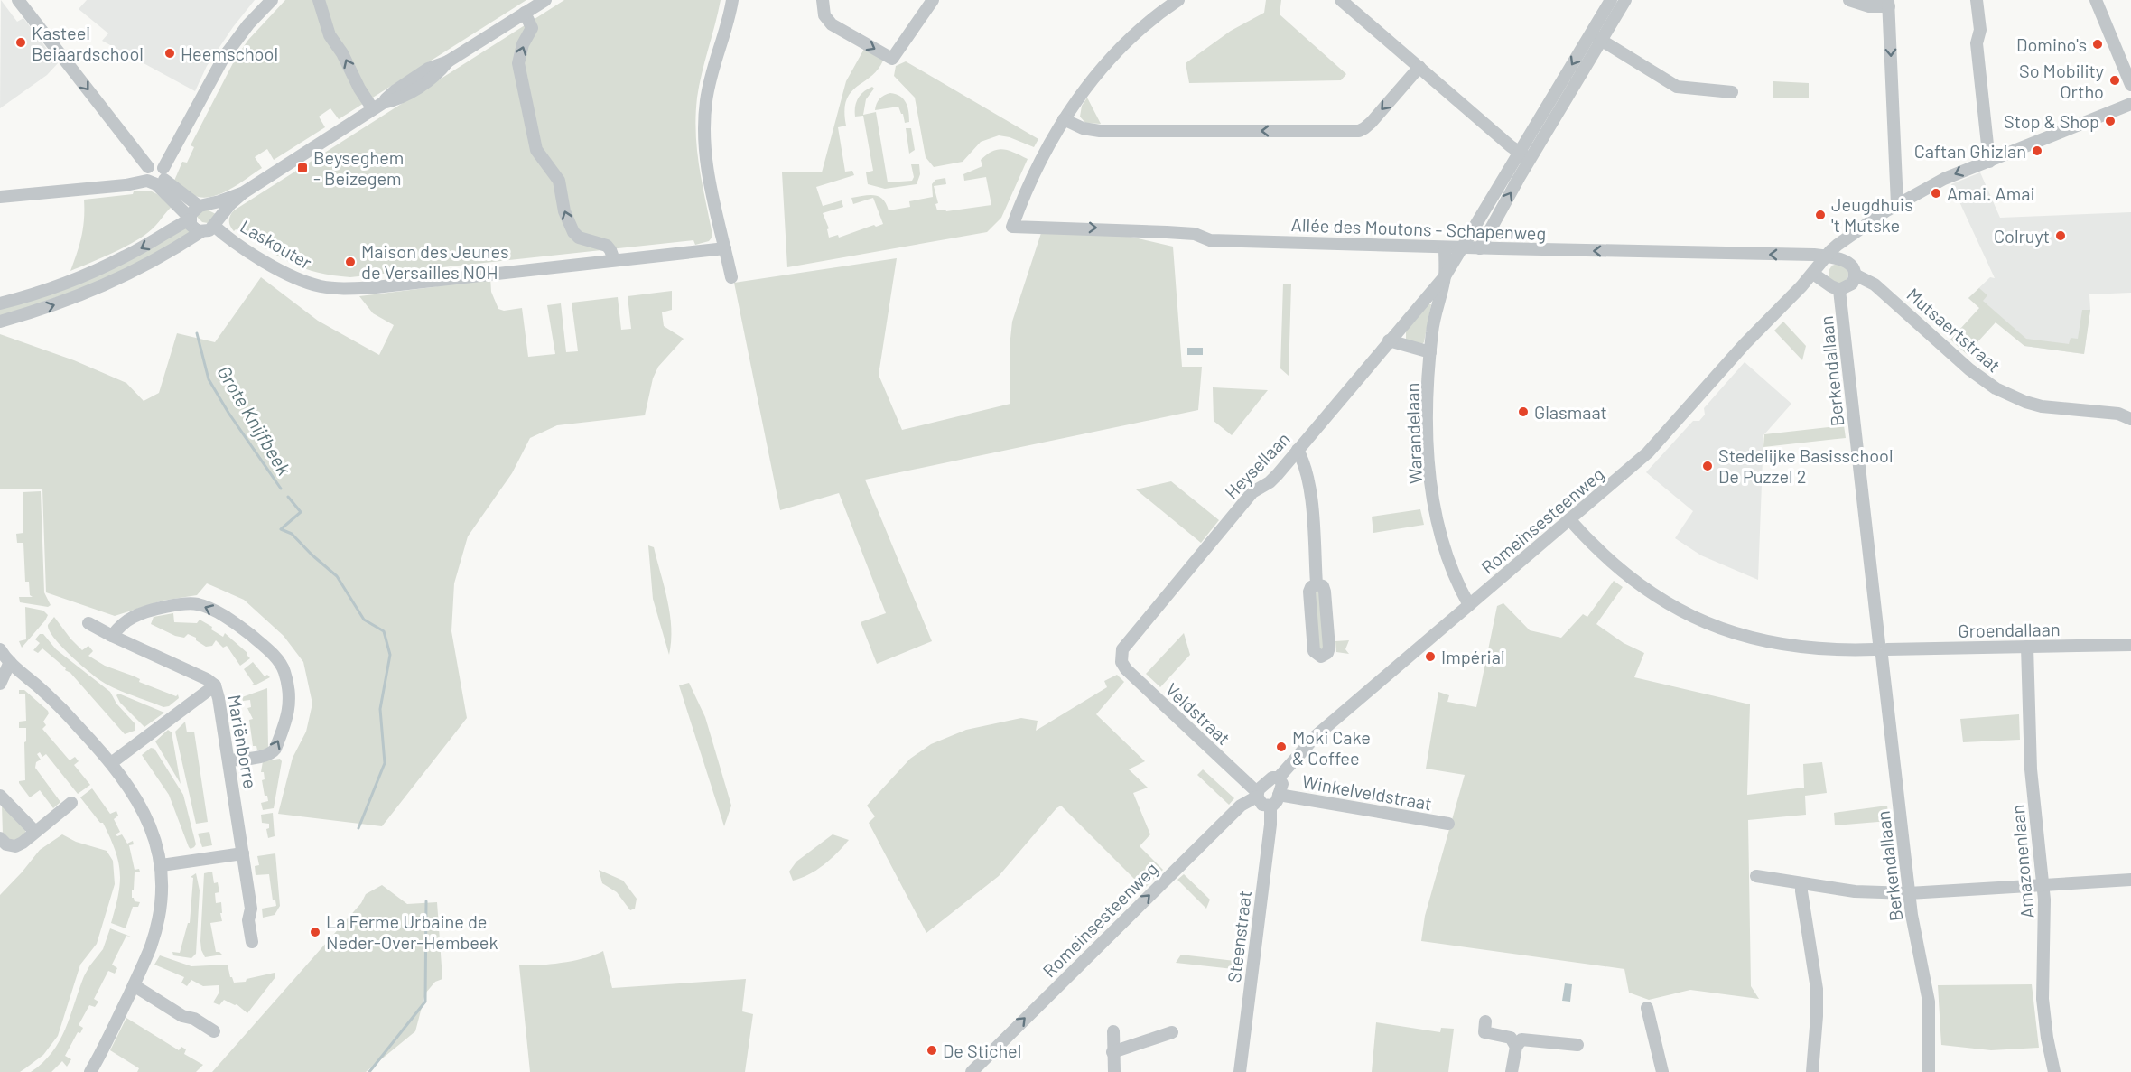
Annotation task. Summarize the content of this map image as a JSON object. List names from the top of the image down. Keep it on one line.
{"streets":{"street":["Allée des Moutons - Schapenweg","Laskouter","Mutsaertstraat","Berkendallaan","Warandelaan","Heysellaan","Romeinsesteenweg","Groendallaan","Veldstraat","Mariënborre","Winkelveldstraat","Amazonenlaan","Steenstraat"]},"crossings":[["Allée des Moutons - Schapenweg","Warandelaan"],["Allée des Moutons - Schapenweg","Romeinsesteenweg"],["Berkendallaan","Groendallaan"],["Warandelaan","Heysellaan"],["Warandelaan","Romeinsesteenweg"],["Heysellaan","Veldstraat"],["Romeinsesteenweg","Groendallaan"],["Romeinsesteenweg","Veldstraat"],["Groendallaan","Amazonenlaan"]],"water":["Grote Knijfbeek"],"places":{"other":["Kasteel Beiaardschool","Domino's","Heemschool","So Mobility Ortho","Stop & Shop","Caftan Ghizlan","Amai. Amai","Jeugdhuis 't Mutske","Colruyt","Maison des Jeunes de Versailles NOH","Glasmaat","Stedelijke Basisschool De Puzzel 2","Impérial","Moki Cake & Coffee","La Ferme Urbaine de Neder-Over-Hembeek","De Stichel"],"transit":["Beyseghem - Beizegem"]}}
